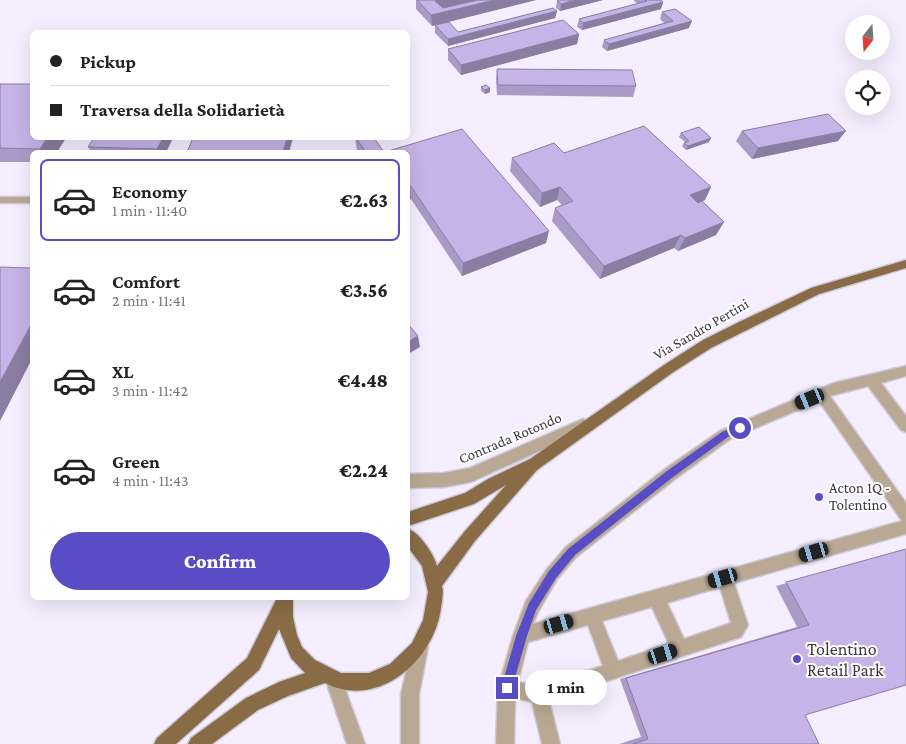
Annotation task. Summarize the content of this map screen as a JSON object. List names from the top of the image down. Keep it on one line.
{"streets":{"main road":["Via Sandro Pertini"],"street":["Contrada Rotondo"]},"crossings":[["Via Sandro Pertini","Contrada Rotondo"]],"places":["Acton 1Q - Tolentino","Tolentino Retail Park"],"north":"bottom","page":{"banner":["Pickup","Traversa della Solidarietà"],"list":[{"name":"Economy","note":"1 min · 11:40","value":"€2.63"},{"name":"Comfort","note":"2 min · 11:41","value":"€3.56"},{"name":"XL","note":"3 min · 11:42","value":"€4.48"},{"name":"Green","note":"4 min · 11:43","value":"€2.24"}],"buttons":"Confirm","bubble":"1 min"}}
